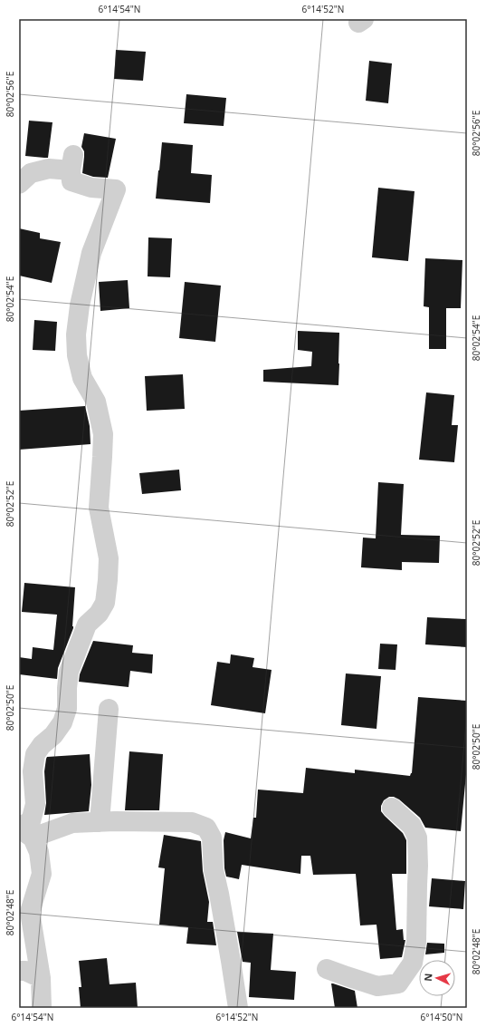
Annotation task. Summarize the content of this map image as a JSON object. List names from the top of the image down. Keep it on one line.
{"north":"left","coordinates":["6°14'54\"N","6°14'52\"N","80°02'56\"E","80°02'54\"E","80°02'52\"E","80°02'50\"E","80°02'48\"E","6°14'50\"N"]}
